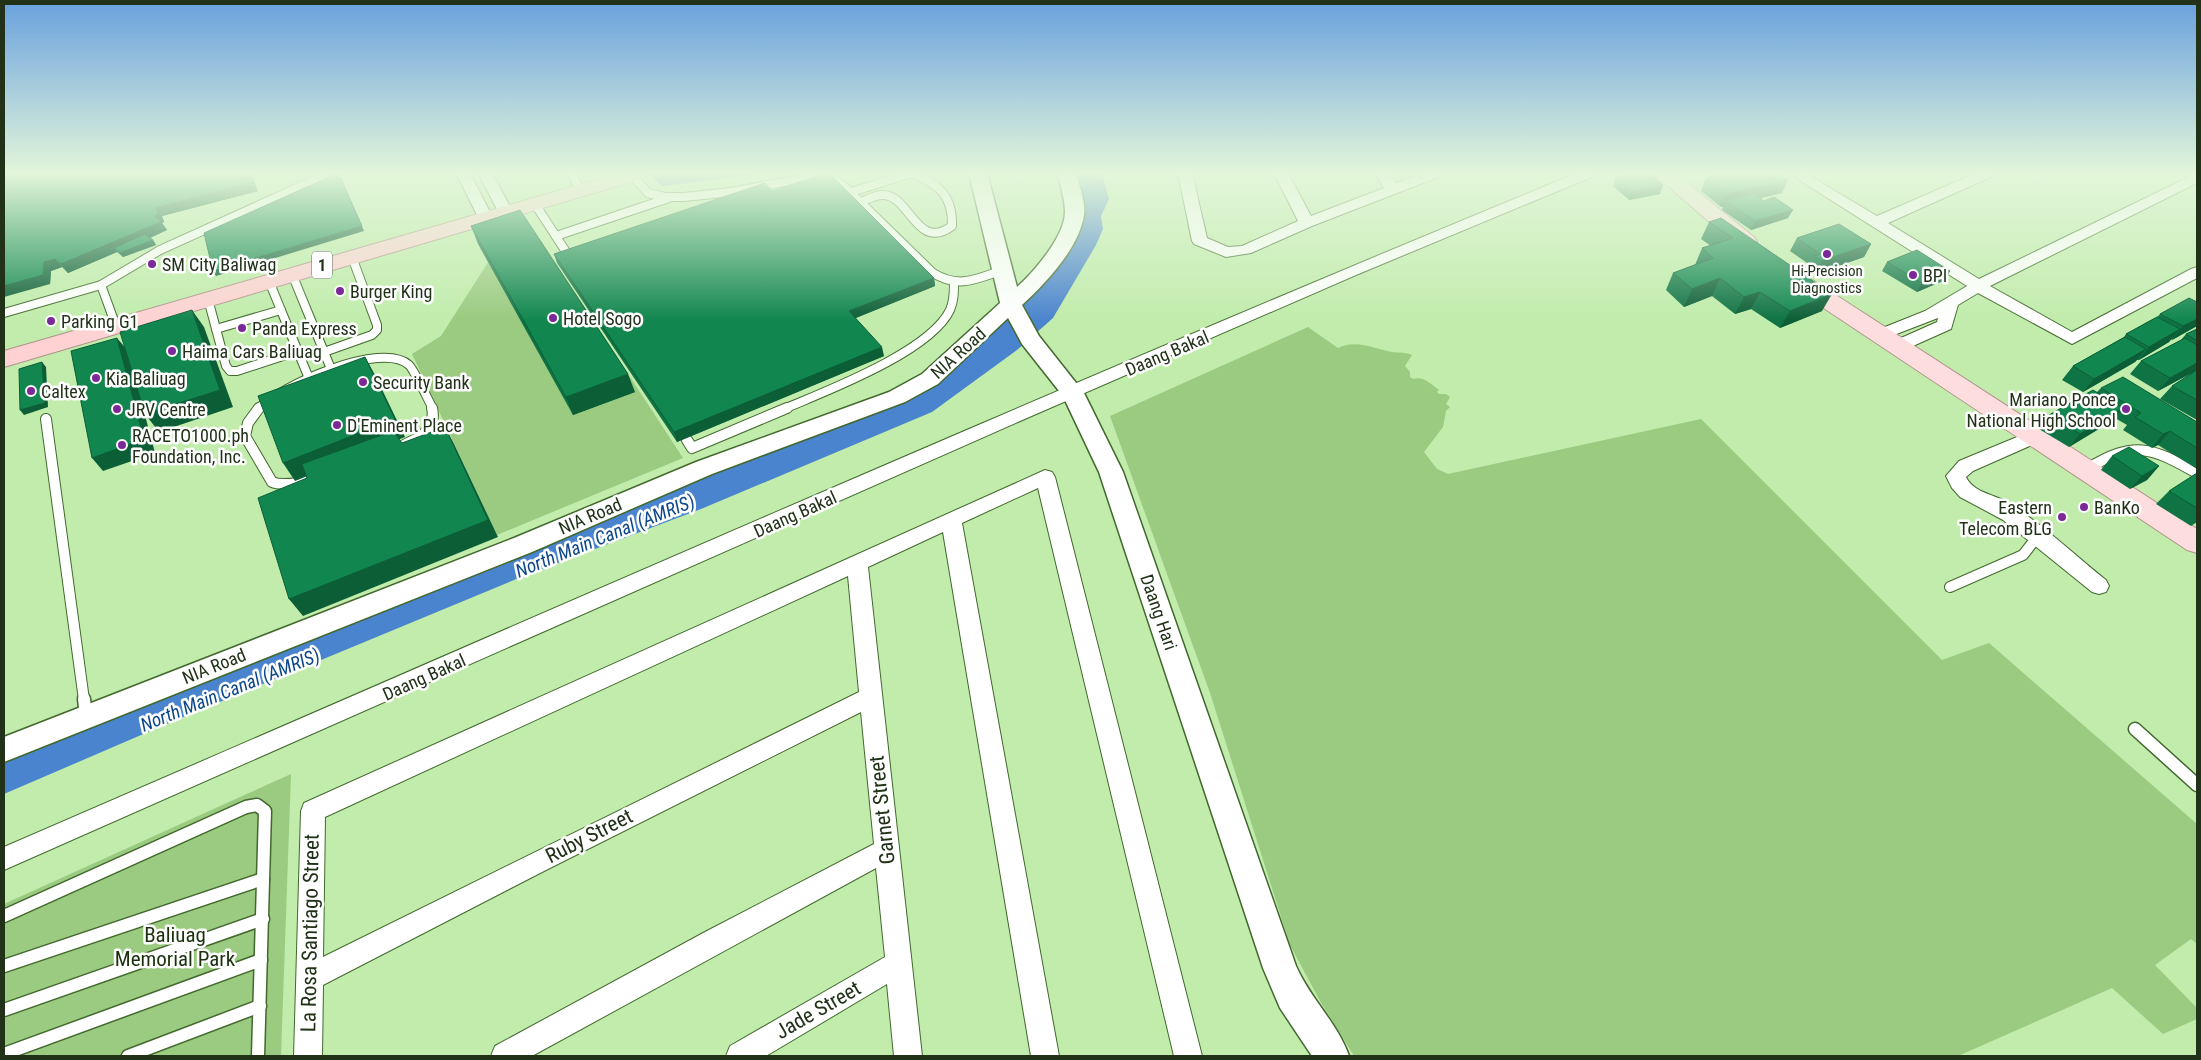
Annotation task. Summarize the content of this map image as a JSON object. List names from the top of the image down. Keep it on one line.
{"streets":{"highway":["1"],"street":["NIA Road","Daang Bakal","Daang Hari","Garnet Street","Ruby Street","La Rosa Santiago Street","Jade Street"]},"crossings":[["NIA Road","Daang Hari"],["Daang Bakal","Daang Hari"],["Garnet Street","Ruby Street"],["Garnet Street","La Rosa Santiago Street"],["Garnet Street","Jade Street"],["Ruby Street","La Rosa Santiago Street"]],"water":["North Main Canal (AMRIS)"],"parks":["Baliuag Memorial Park"],"places":["Hi-Precision Diagnostics","SM City Baliwag","BPI","Burger King","Hotel Sogo","Parking G1","Panda Express","Haima Cars Baliuag","Kia Baliuag","Security Bank","Caltex","JRV Centre","Mariano Ponce National High School","D'Eminent Place","RACETO1000.ph Foundation, Inc.","BanKo","Eastern Telecom BLG"]}
